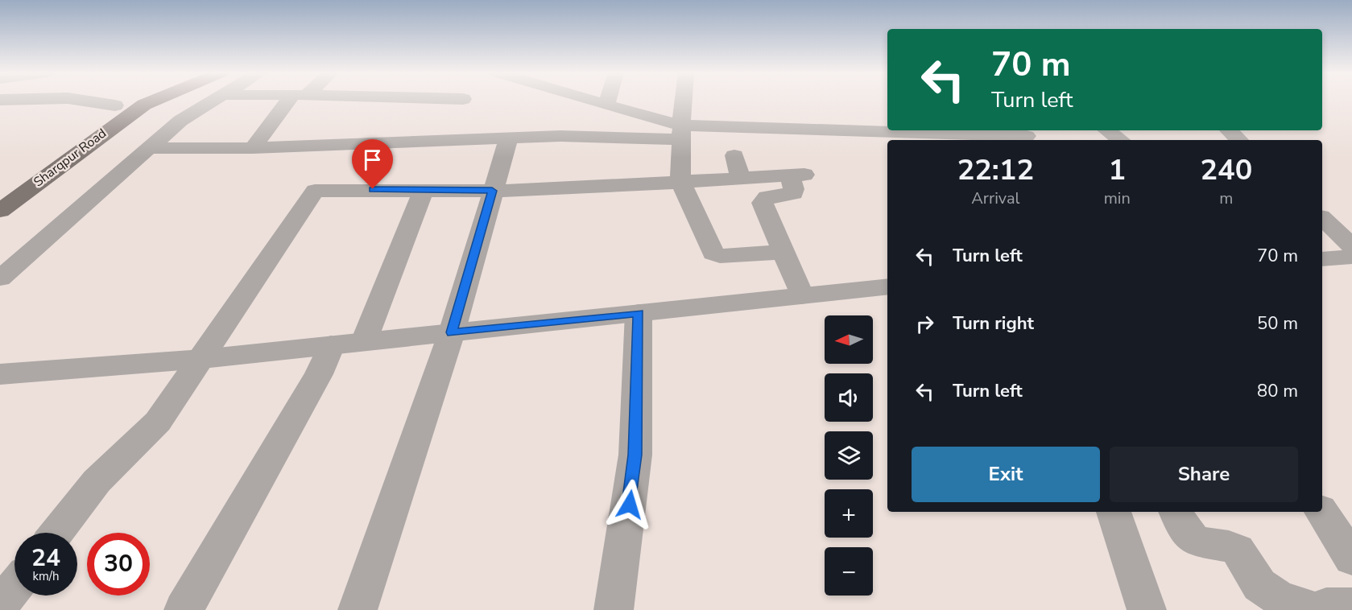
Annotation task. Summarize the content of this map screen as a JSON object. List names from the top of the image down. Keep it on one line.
{"streets":{"main road":["Sharqpur Road"]},"north":"left","page":{"turn":["70 m","Turn left"],"eta":["22:12","Arrival","1","min","240","m"],"list":[{"name":"Turn left","value":"70 m"},{"name":"Turn right","value":"50 m"},{"name":"Turn left","value":"80 m"}],"map_buttons":["+","−"],"buttons":["Exit","Share"],"speed":"24 km/h","limit":"30"}}
